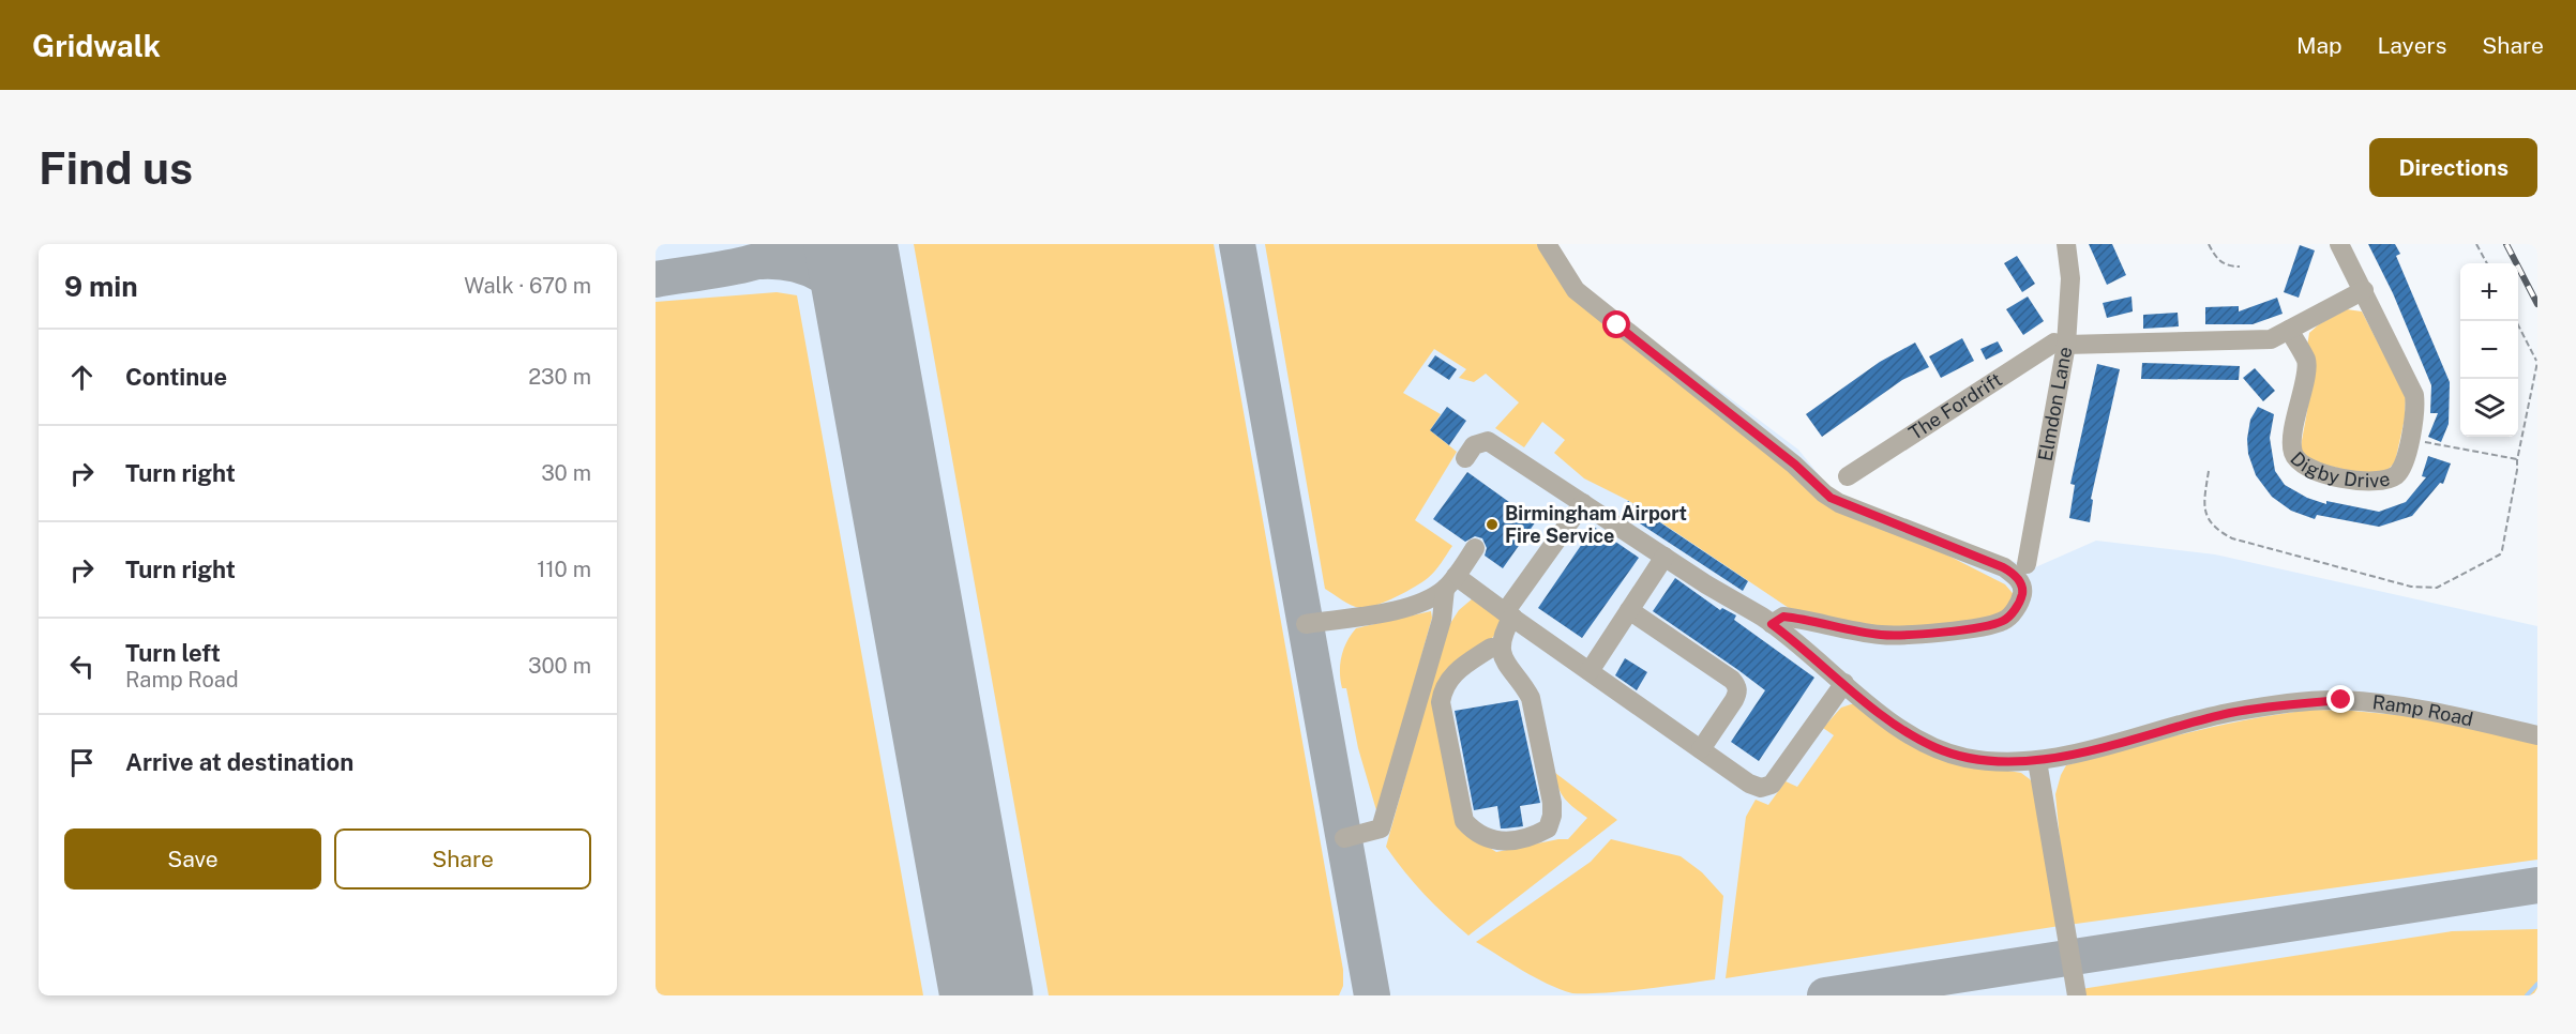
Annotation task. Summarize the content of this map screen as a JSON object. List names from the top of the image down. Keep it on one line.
{"streets":{"street":["Elmdon Lane","The Fordrift","Digby Drive","Ramp Road"]},"crossings":[["Elmdon Lane","The Fordrift"]],"places":["Birmingham Airport Fire Service"],"page":{"header":"Gridwalk","nav":["Map","Layers","Share"],"buttons":["Directions",["Save","Share"]],"title":"Find us","heading":["9 min","Walk · 670 m"],"map_buttons":["+","−"],"list":[["Continue","230 m"],["Turn right","30 m"],["Turn right","110 m"],["Turn left","Ramp Road","300 m"],"Arrive at destination"]}}
